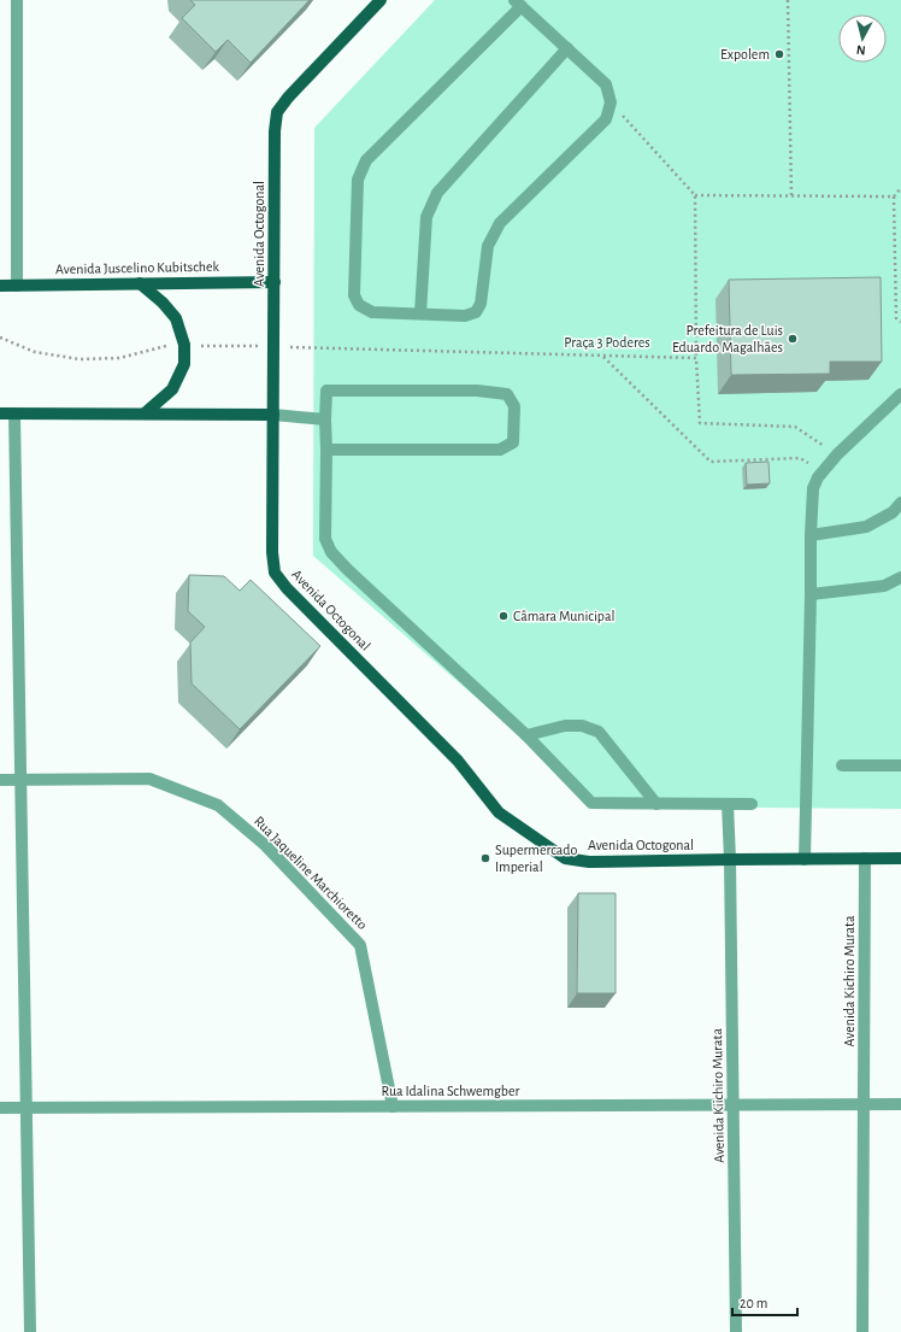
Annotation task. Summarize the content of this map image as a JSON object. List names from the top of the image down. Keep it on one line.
{"streets":{"main road":["Avenida Octogonal","Avenida Juscelino Kubitschek"],"street":["Rua Jaqueline Marchioretto","Avenida Kichiro Murata","Rua Idalina Schwemgber","Avenida Kiichiro Murata"]},"crossings":[["Avenida Octogonal","Avenida Juscelino Kubitschek"],["Avenida Octogonal","Avenida Kichiro Murata"],["Avenida Octogonal","Avenida Kiichiro Murata"],["Rua Jaqueline Marchioretto","Rua Idalina Schwemgber"],["Avenida Kichiro Murata","Rua Idalina Schwemgber"],["Rua Idalina Schwemgber","Avenida Kiichiro Murata"]],"parks":["Praça 3 Poderes"],"places":["Expolem","Prefeitura de Luis Eduardo Magalhães","Câmara Municipal","Supermercado Imperial"],"scale_bar":"20 m","north":"bottom"}
